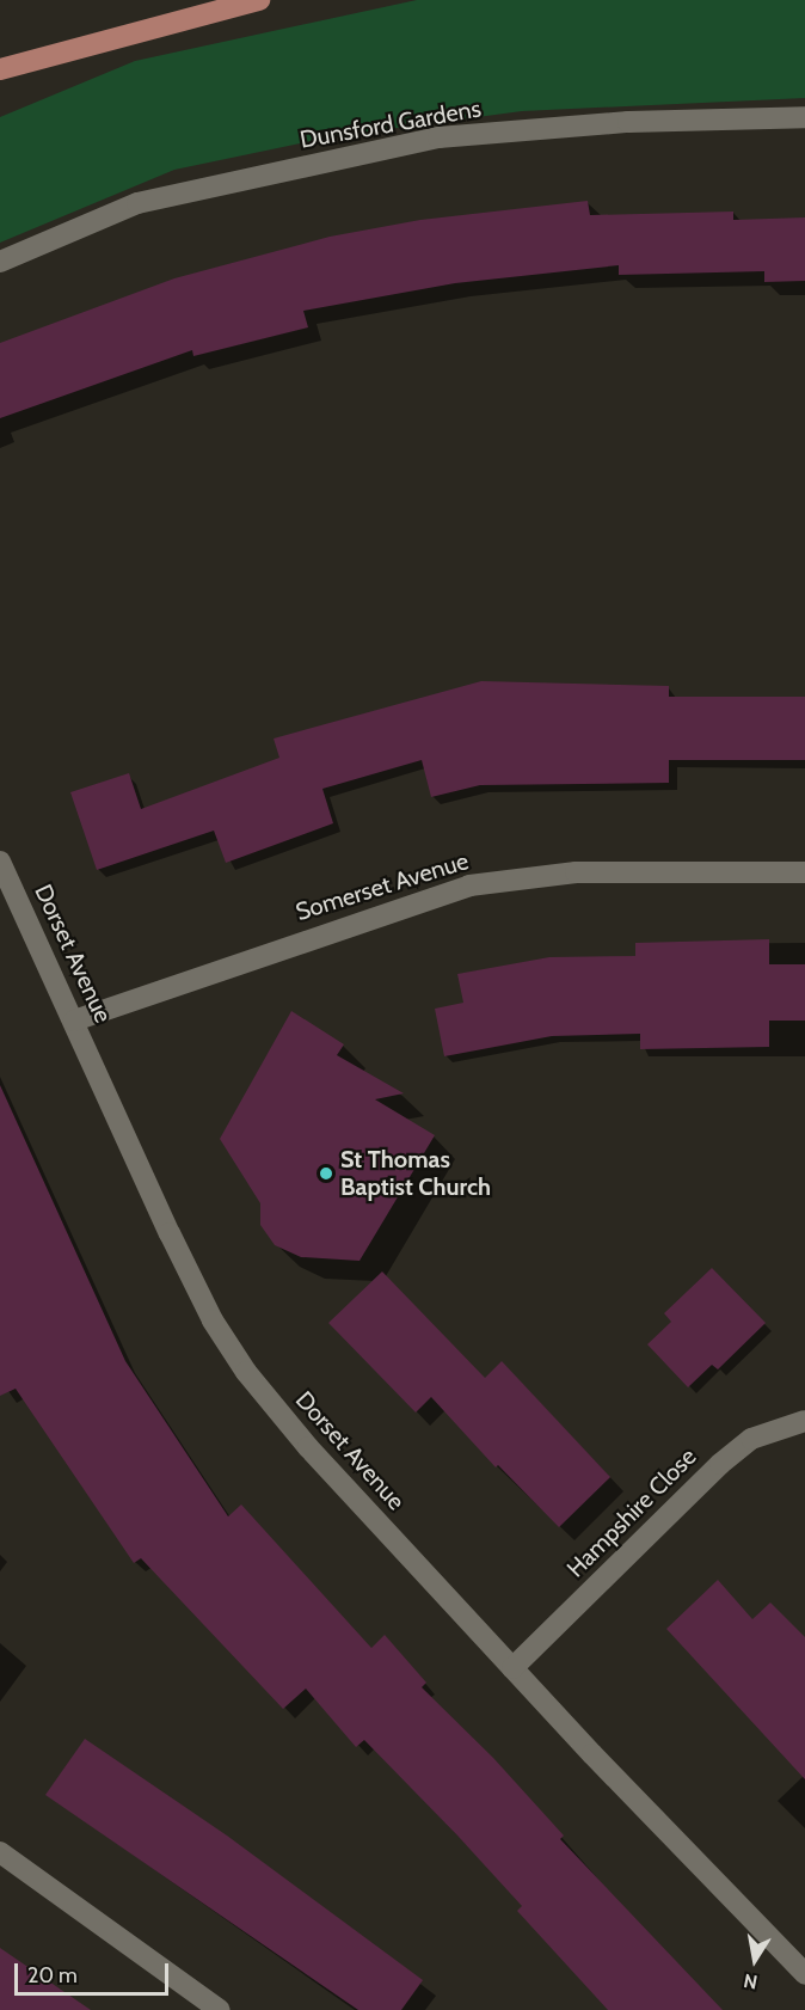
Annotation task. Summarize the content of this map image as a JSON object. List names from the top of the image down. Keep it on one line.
{"streets":{"street":["Dunsford Gardens","Somerset Avenue","Dorset Avenue","Hampshire Close"]},"crossings":[["Somerset Avenue","Dorset Avenue"],["Dorset Avenue","Hampshire Close"]],"places":["St Thomas Baptist Church"],"scale_bar":"20 m","north":"bottom"}
